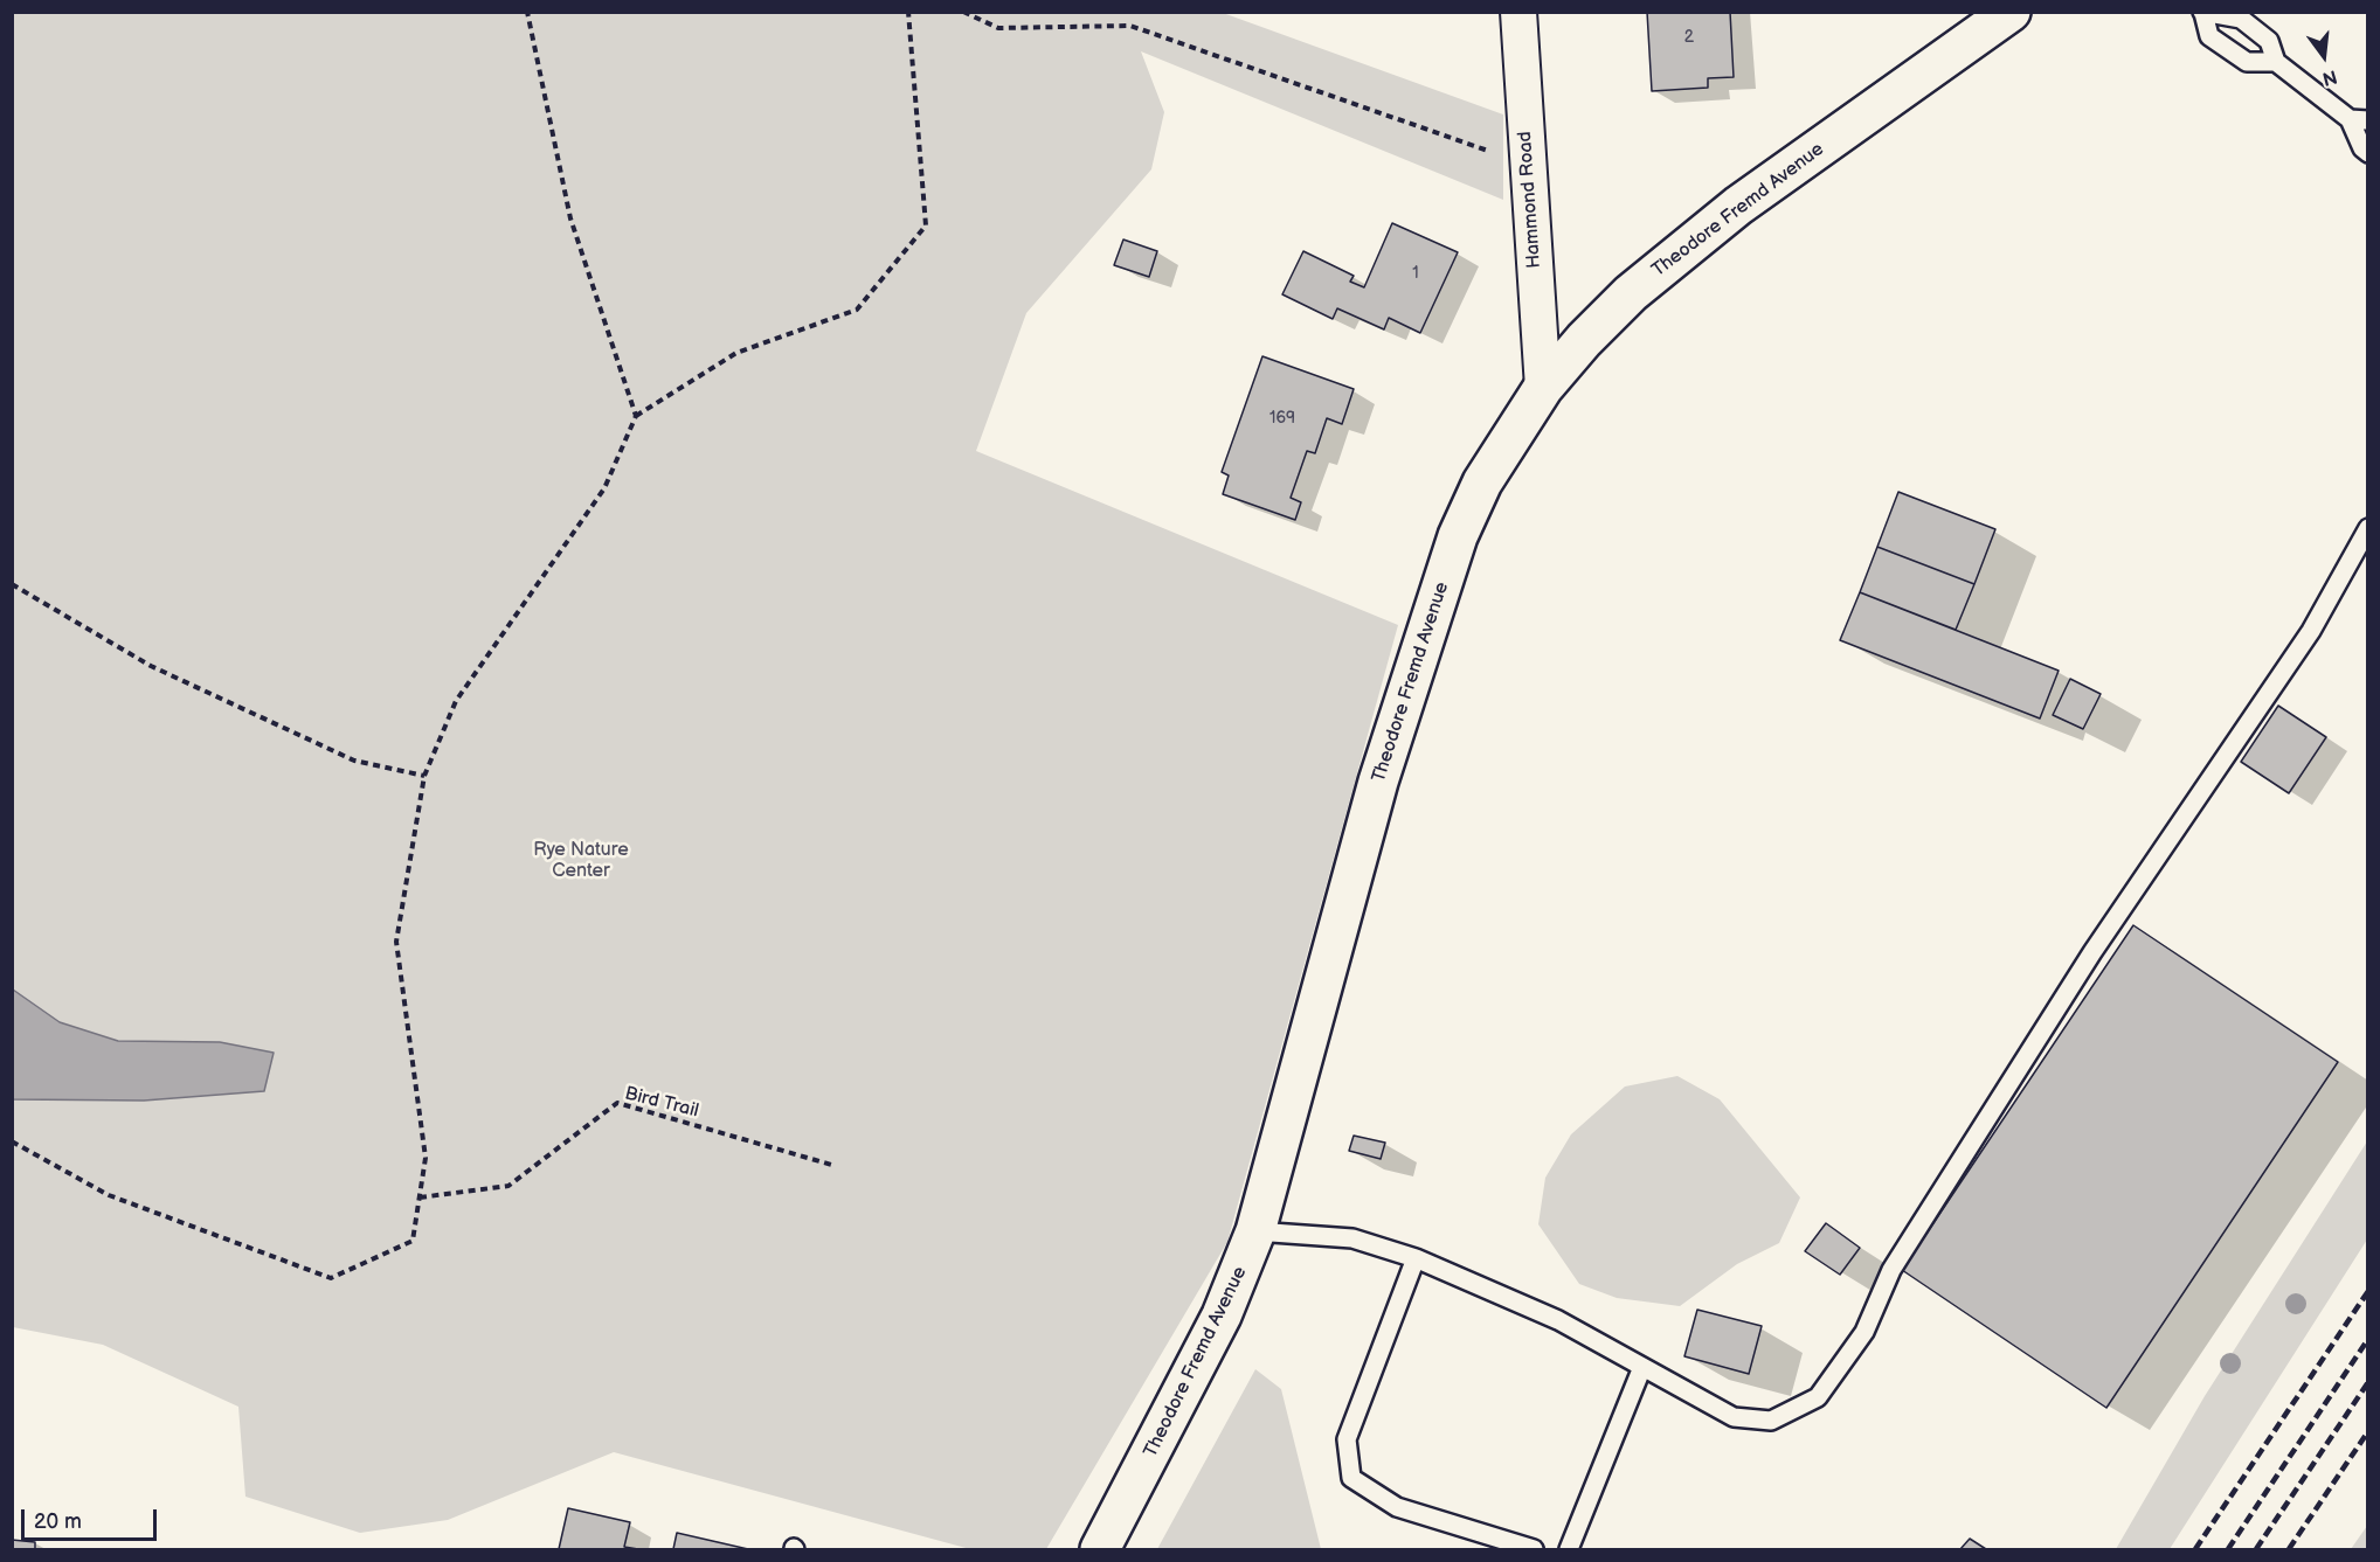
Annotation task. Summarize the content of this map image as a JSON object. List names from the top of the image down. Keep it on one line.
{"streets":{"street":["Hammond Road","Theodore Fremd Avenue"],"path":["Bird Trail"]},"crossings":[["Hammond Road","Theodore Fremd Avenue"]],"parks":["Rye Nature Center"],"house_numbers":["2","1","169"],"scale_bar":"20 m","north":"bottom"}
